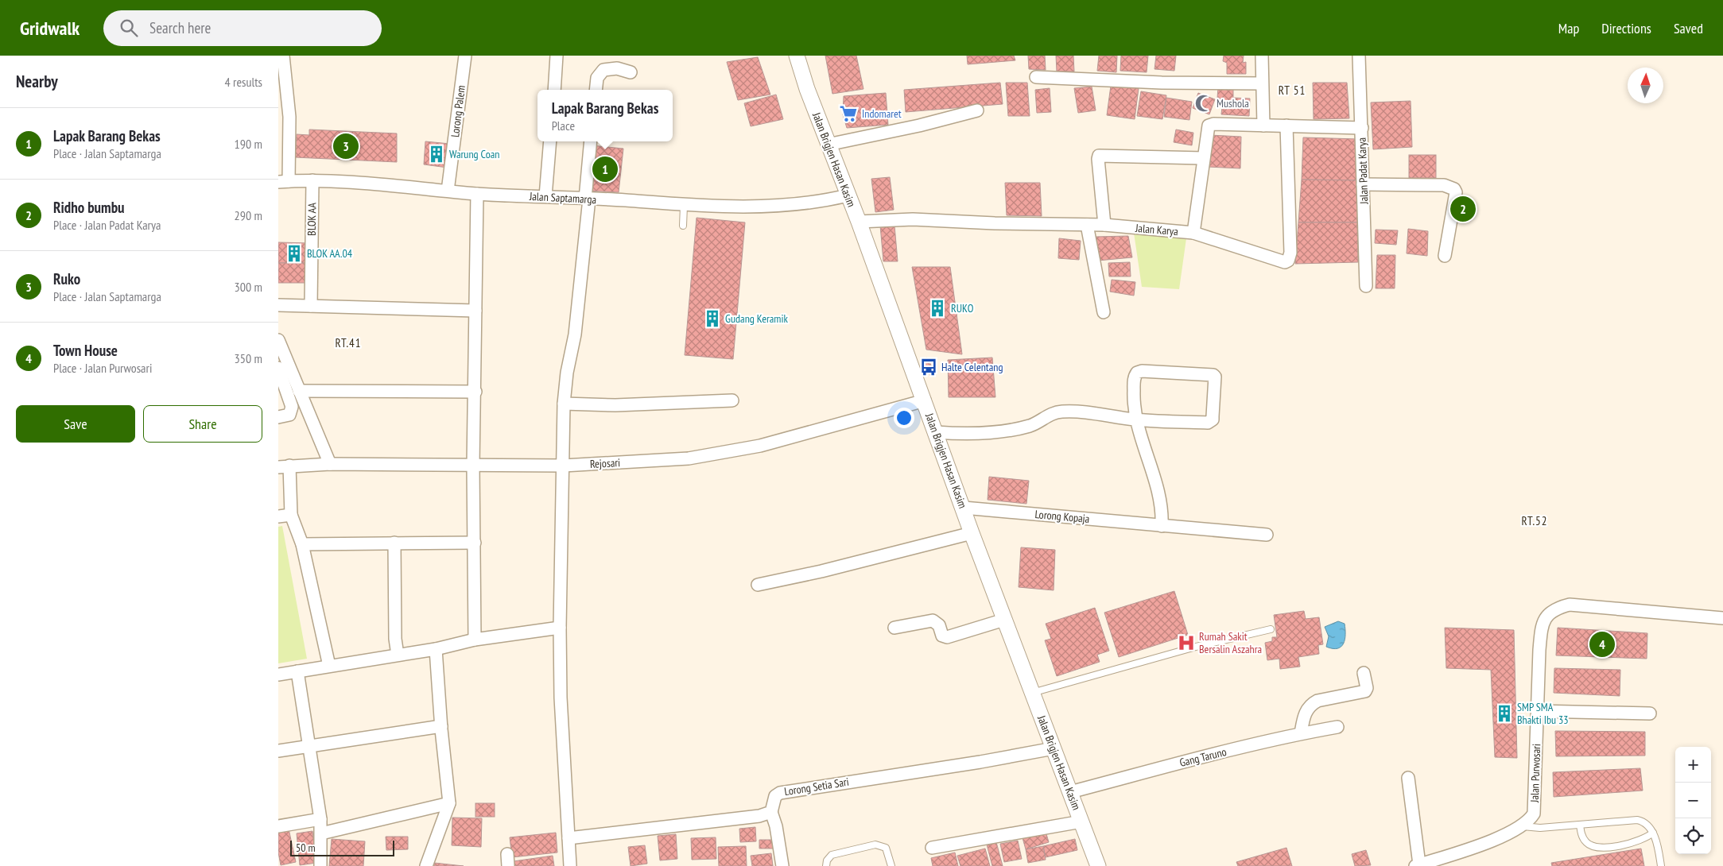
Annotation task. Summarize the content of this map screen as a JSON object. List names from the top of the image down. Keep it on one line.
{"streets":{"street":["Lorong Palem","Jalan Brigjen Hasan Kasim","Jalan Padat Karya","Jalan Saptamarga","BLOK AA","Jalan Karya","Rejosari","Lorong Kopaja","Gang Taruno","Jalan Purwosari","Lorong Setia Sari"]},"crossings":[["Lorong Palem","Jalan Saptamarga"],["Jalan Brigjen Hasan Kasim","Jalan Saptamarga"],["Jalan Brigjen Hasan Kasim","Jalan Karya"],["Jalan Brigjen Hasan Kasim","Rejosari"],["Jalan Brigjen Hasan Kasim","Lorong Kopaja"],["Jalan Brigjen Hasan Kasim","Gang Taruno"],["Jalan Brigjen Hasan Kasim","Lorong Setia Sari"],["Jalan Padat Karya","Jalan Karya"],["Jalan Saptamarga","BLOK AA"]],"districts":["RT 51","RT.41","RT.52"],"places":{"mosque":["Mushola"],"supermarket":["Indomaret"],"building":["Warung Coan","BLOK AA.04","RUKO","Gudang Keramik","SMP SMA Bhakti Ibu 33"],"bus stop":["Halte Celentang"],"hospital":["Rumah Sakit Bersalin Aszahra"]},"scale_bar":"50 m","north":"top","page":{"header":"Gridwalk","search":"Search here","nav":["Map","Directions","Saved"],"heading":["Nearby","4 results"],"popup":["Lapak Barang Bekas","Place"],"list":[{"mark":"1","name":"Lapak Barang Bekas","note":"Place · Jalan Saptamarga","value":"190 m"},{"mark":"2","name":"Ridho bumbu","note":"Place · Jalan Padat Karya","value":"290 m"},{"mark":"3","name":"Ruko","note":"Place · Jalan Saptamarga","value":"300 m"},{"mark":"4","name":"Town House","note":"Place · Jalan Purwosari","value":"350 m"}],"pins":["3","1","2","4"],"buttons":["Save","Share"],"map_buttons":["+","−"],"scale":"50 m"}}
